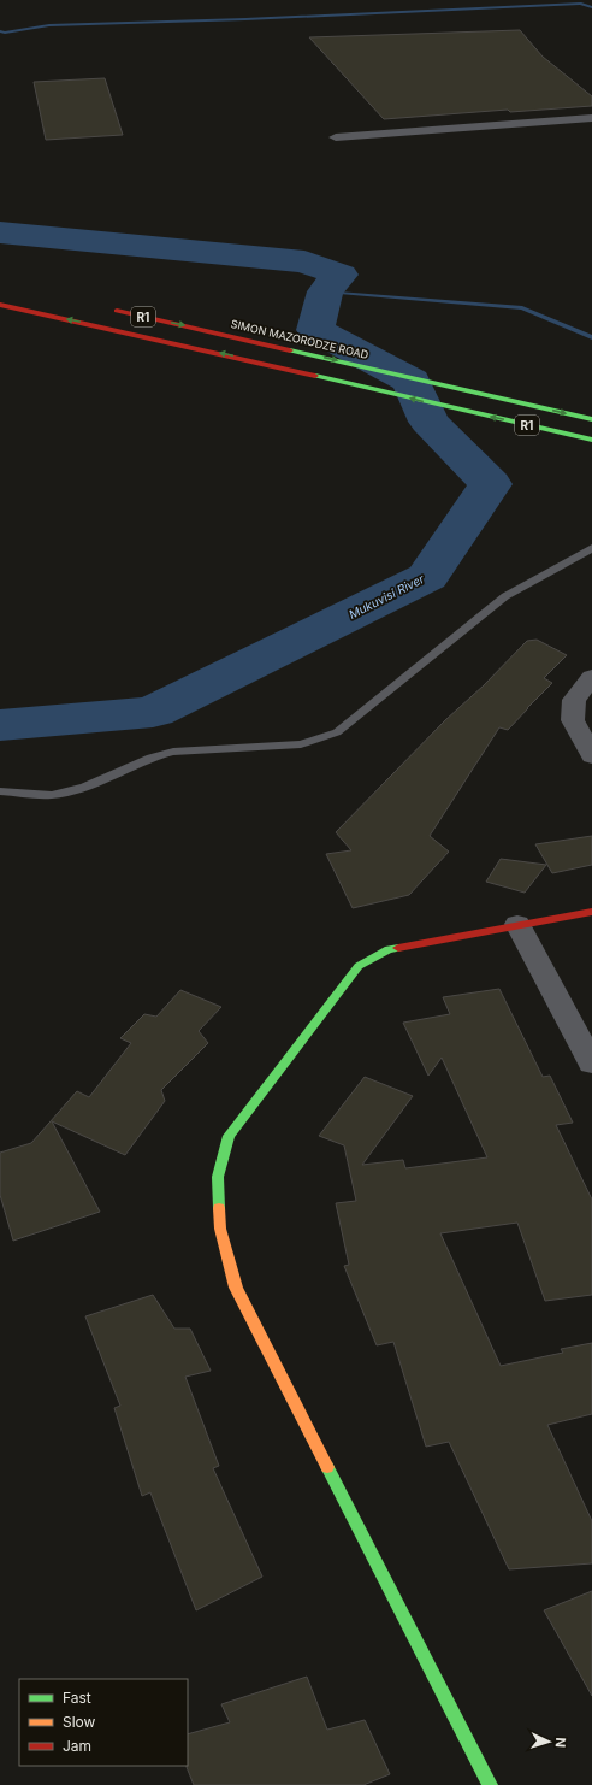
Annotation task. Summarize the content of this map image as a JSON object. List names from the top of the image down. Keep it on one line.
{"streets":{"main road":["R1","SIMON MAZORODZE ROAD"]},"water":["Mukuvisi River"],"legend":["Fast","Slow","Jam"],"north":"right"}
